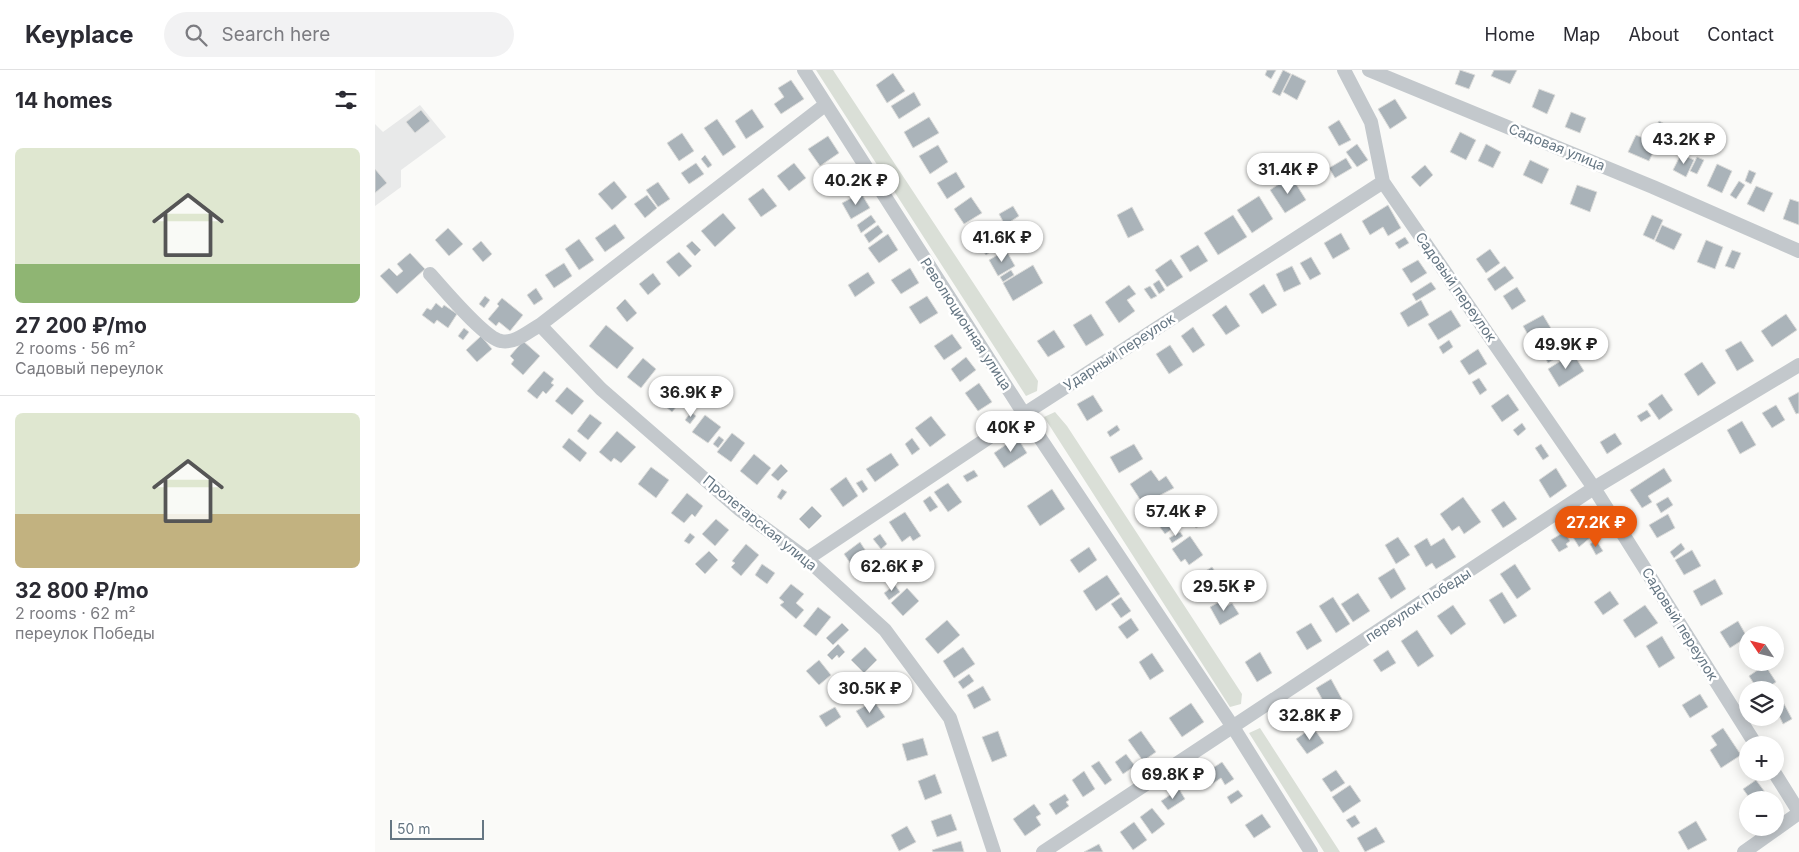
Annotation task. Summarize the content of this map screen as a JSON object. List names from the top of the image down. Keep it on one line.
{"streets":{"street":["Садовая улица","Садовый переулок","Революционная улица","Ударный переулок","Пролетарская улица","переулок Победы"]},"crossings":[["Садовый переулок","Ударный переулок"],["Садовый переулок","переулок Победы"],["Революционная улица","Ударный переулок"],["Революционная улица","переулок Победы"],["Ударный переулок","Пролетарская улица"]],"scale_bar":"50 m","north":"top left","page":{"header":"Keyplace","search":"Search here","nav":["Home","Map","About","Contact"],"heading":"14 homes","price":["43.2K ₽","31.4K ₽","40.2K ₽","41.6K ₽","49.9K ₽","36.9K ₽","40K ₽","57.4K ₽","27.2K ₽","62.6K ₽","29.5K ₽","30.5K ₽","32.8K ₽","69.8K ₽"],"list":[{"name":"27 200 ₽/mo","note":"2 rooms · 56 m² · Садовый переулок"},{"name":"32 800 ₽/mo","note":"2 rooms · 62 m² · переулок Победы"}],"map_buttons":["+","−"],"scale":"50 m"}}
